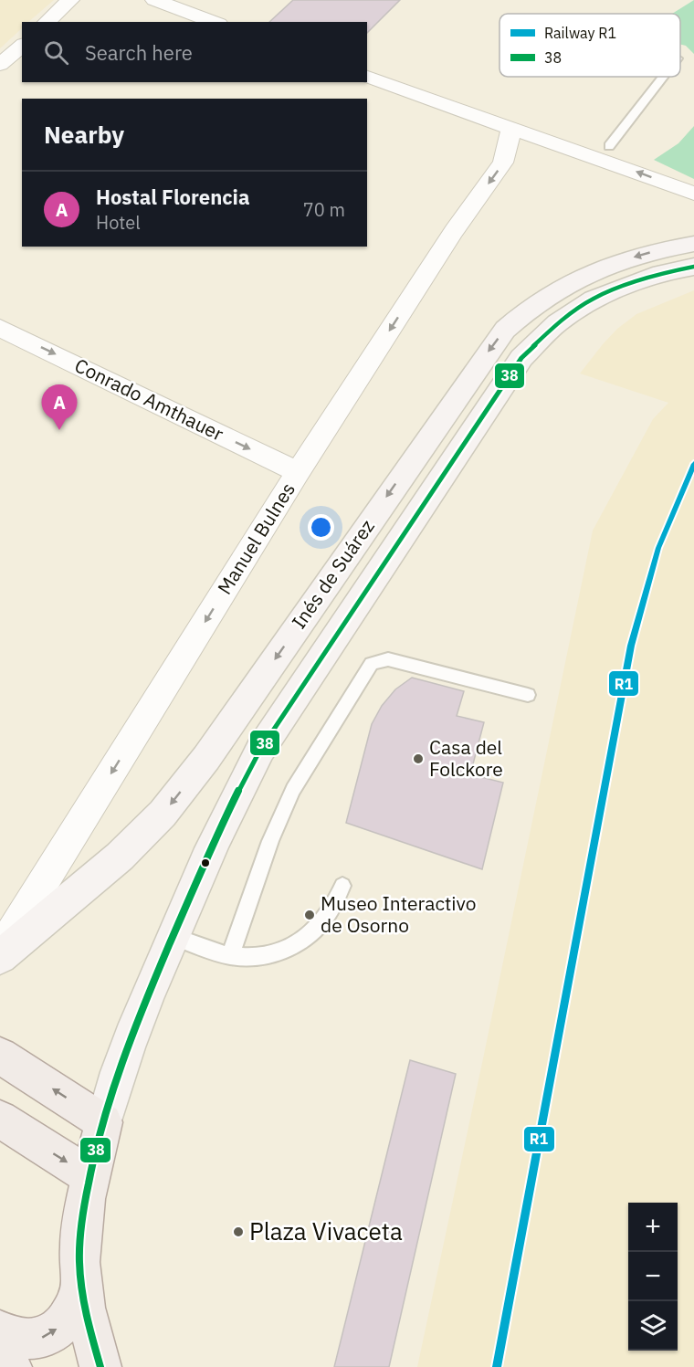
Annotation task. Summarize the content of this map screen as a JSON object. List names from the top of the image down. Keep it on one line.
{"streets":{"main road":["Inés de Suárez"],"street":["Conrado Amthauer","Manuel Bulnes"]},"crossings":[["Conrado Amthauer","Manuel Bulnes"]],"one_way":["Conrado Amthauer","Manuel Bulnes"],"places":["Casa del Folckore","Museo Interactivo de Osorno","Plaza Vivaceta"],"lines":["transit line 38","rail line R1"],"legend":["Railway R1","38"],"page":{"search":"Search here","heading":"Nearby","list":[{"mark":"A","name":"Hostal Florencia","note":"Hotel","value":"70 m"}],"pins":"A","map_buttons":["+","−"]}}
